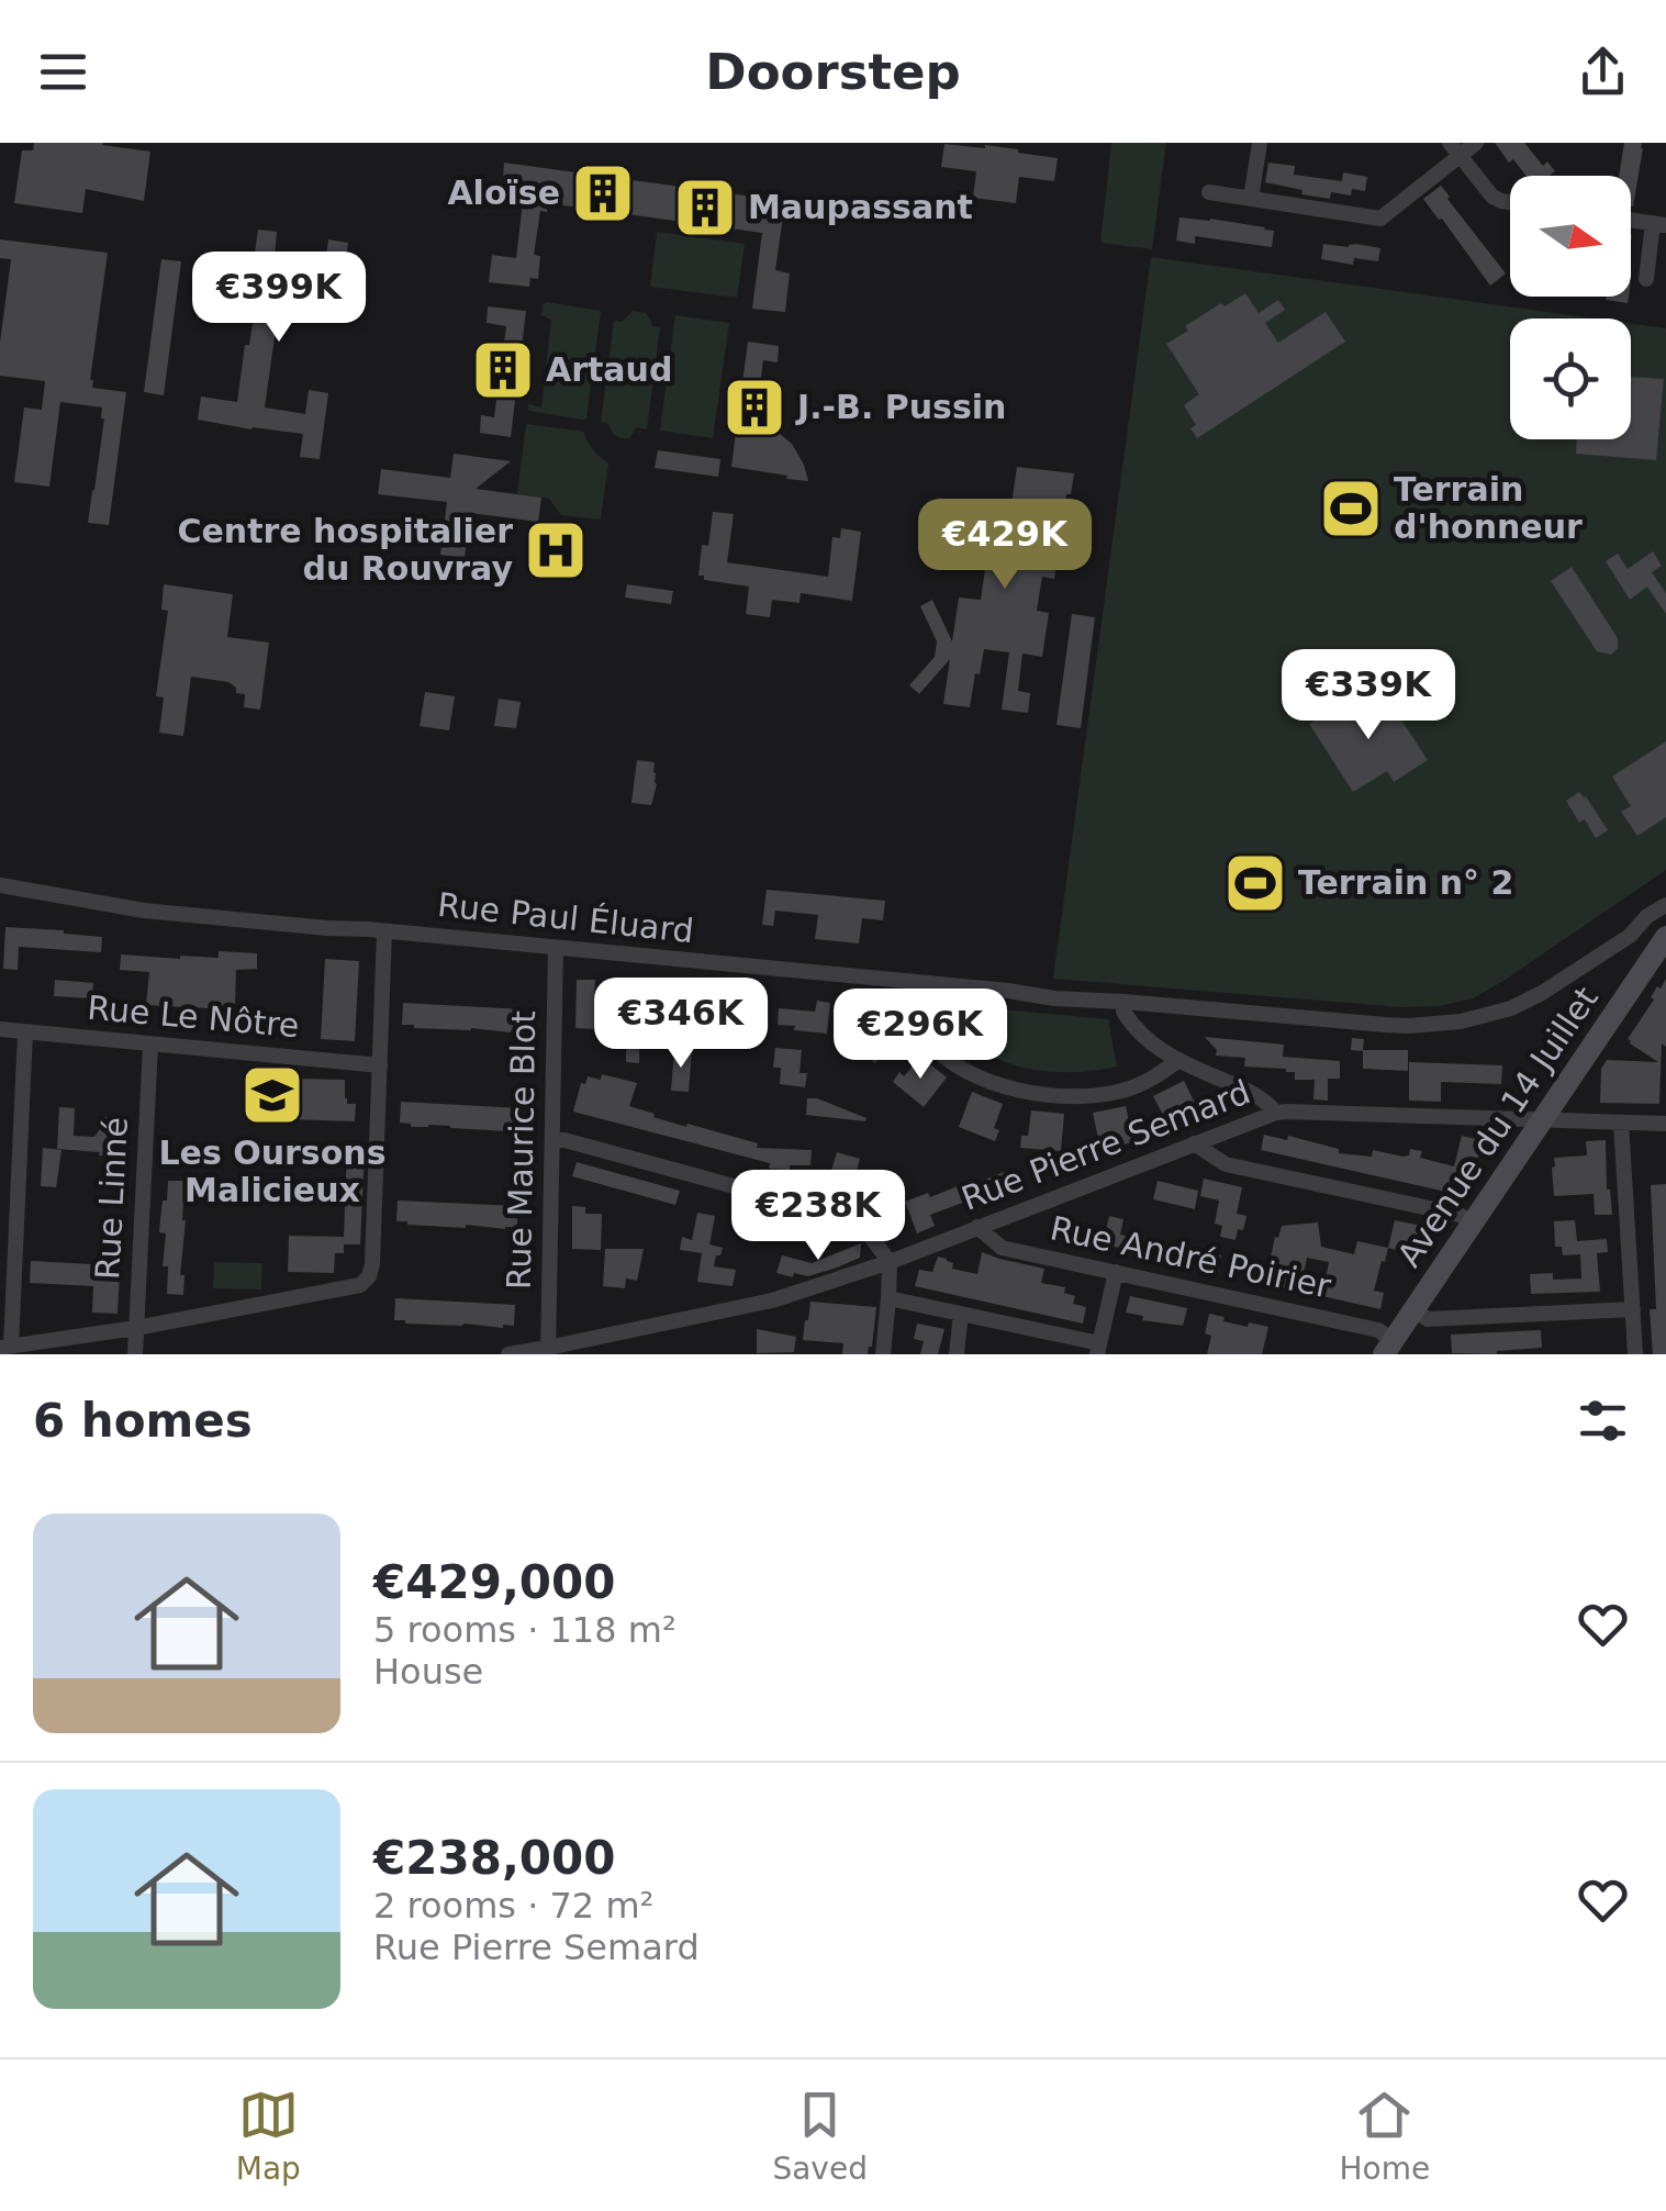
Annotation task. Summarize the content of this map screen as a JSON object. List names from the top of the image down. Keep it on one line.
{"streets":{"main road":["Avenue du 14 Juillet"],"street":["Rue Paul Éluard","Rue Le Nôtre","Rue Pierre Semard","Rue Maurice Blot","Rue Linné","Rue André Poirier"]},"crossings":[["Rue Paul Éluard","Rue Maurice Blot"],["Rue Le Nôtre","Rue Linné"],["Avenue du 14 Juillet","Rue Pierre Semard"],["Avenue du 14 Juillet","Rue André Poirier"],["Rue Pierre Semard","Rue Maurice Blot"],["Rue Pierre Semard","Rue André Poirier"]],"places":{"building":["Aloïse","Maupassant","Artaud","J.-B. Pussin"],"sports":["Terrain d'honneur","Terrain n° 2"],"hospital":["Centre hospitalier du Rouvray"],"school or university":["Les Oursons Malicieux"]},"north":"right","page":{"header":"Doorstep","price":["€399K","€429K","€339K","€346K","€296K","€238K"],"heading":"6 homes","list":[{"name":"€429,000","note":"5 rooms · 118 m² · House"},{"name":"€238,000","note":"2 rooms · 72 m² · Rue Pierre Semard"}],"tabs":["Map","Saved","Home"]}}
